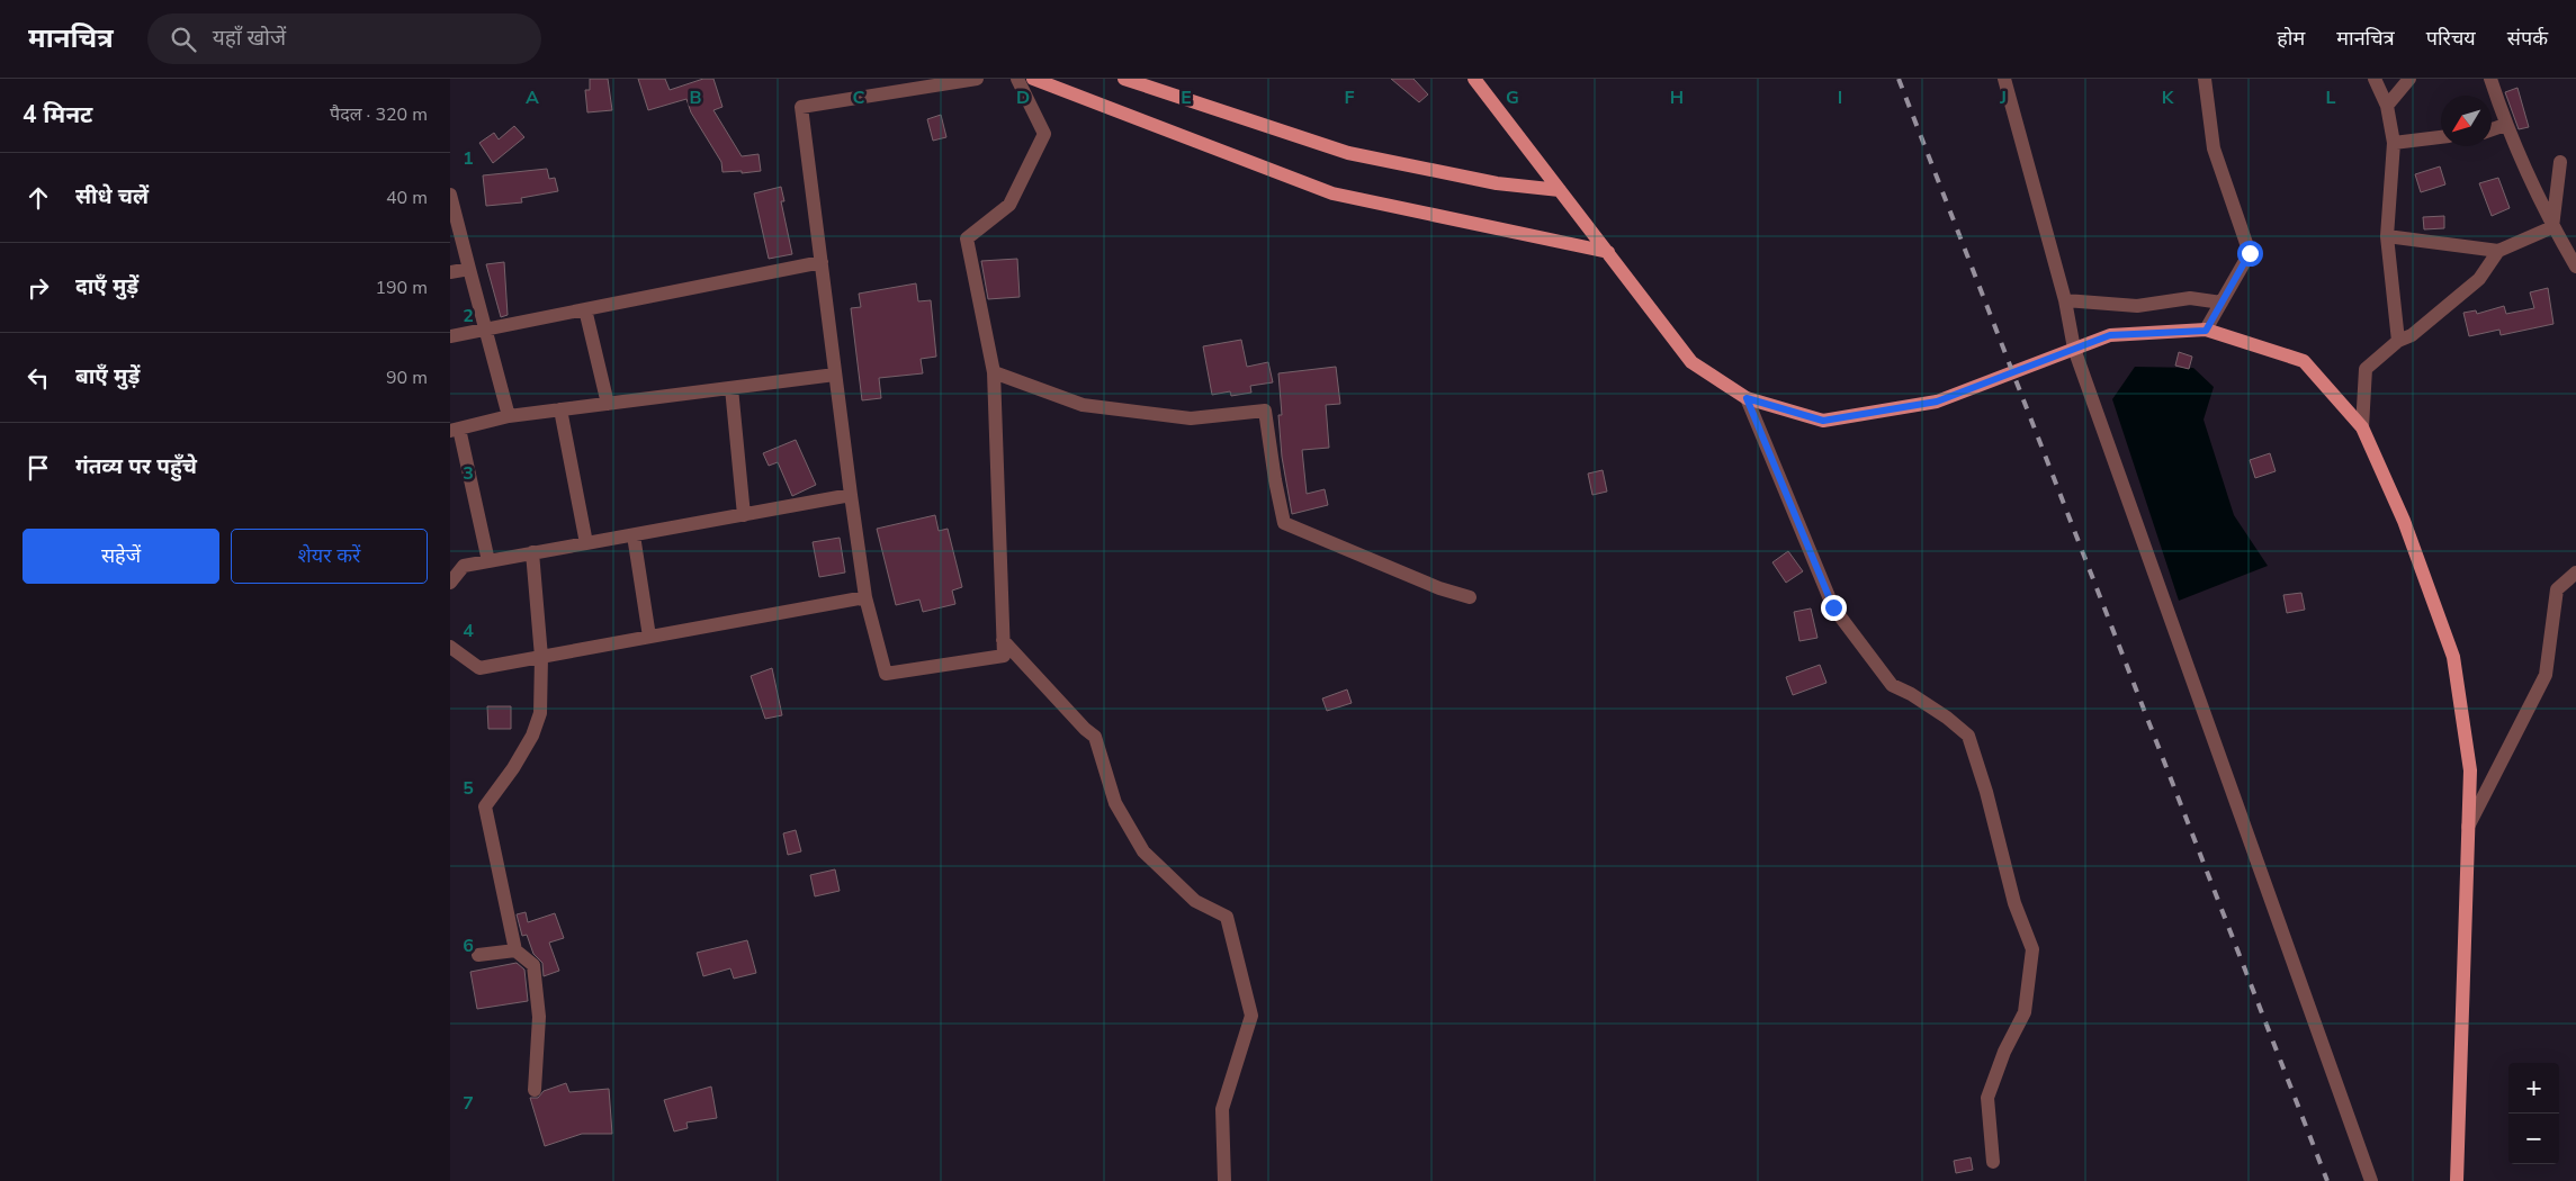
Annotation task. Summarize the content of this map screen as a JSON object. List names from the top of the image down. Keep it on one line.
{"north":"bottom left","page":{"header":"मानचित्र","search":"यहाँ खोजें","nav":["होम","मानचित्र","परिचय","संपर्क"],"heading":["4 मिनट","पैदल · 320 m"],"list":[["सीधे चलें","40 m"],["दाएँ मुड़ें","190 m"],["बाएँ मुड़ें","90 m"],"गंतव्य पर पहुँचे"],"buttons":["सहेजें","शेयर करें"],"map_buttons":["+","−"]},"grid":{"columns":["A","B","C","D","E","F","G","H","I","J","K","L"],"rows":["1","2","3","4","5","6","7"]}}
